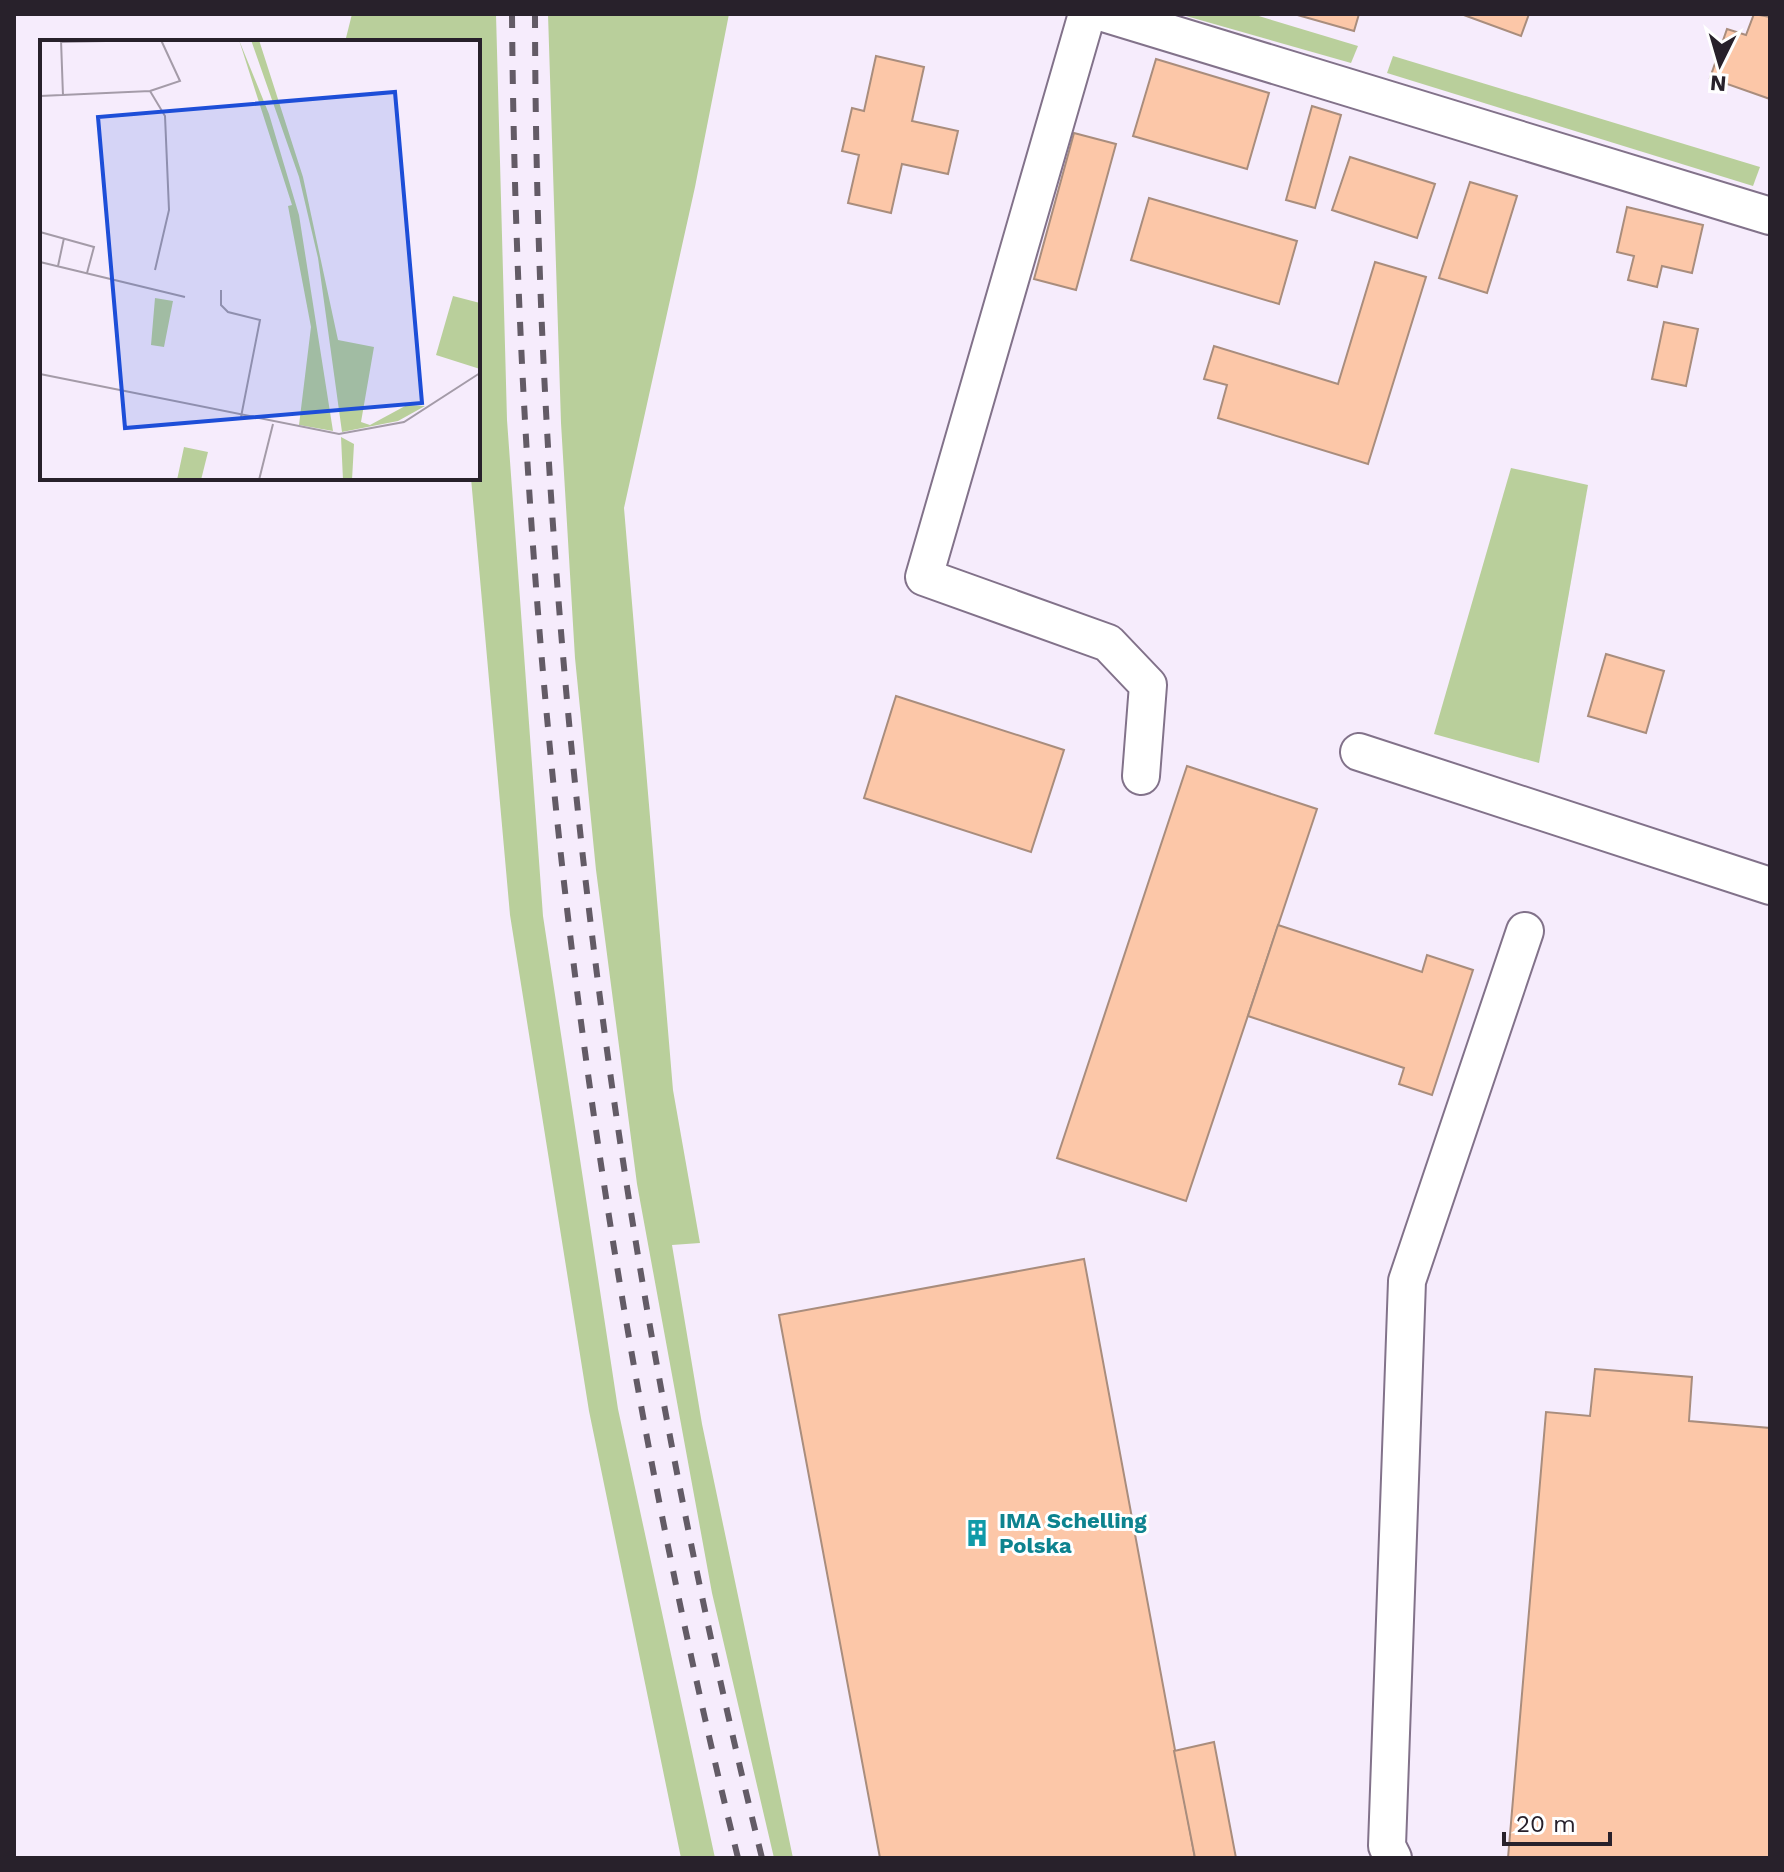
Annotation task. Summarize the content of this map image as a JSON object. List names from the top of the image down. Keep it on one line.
{"places":{"building":["IMA Schelling Polska"]},"scale_bar":"20 m","north":"bottom"}
